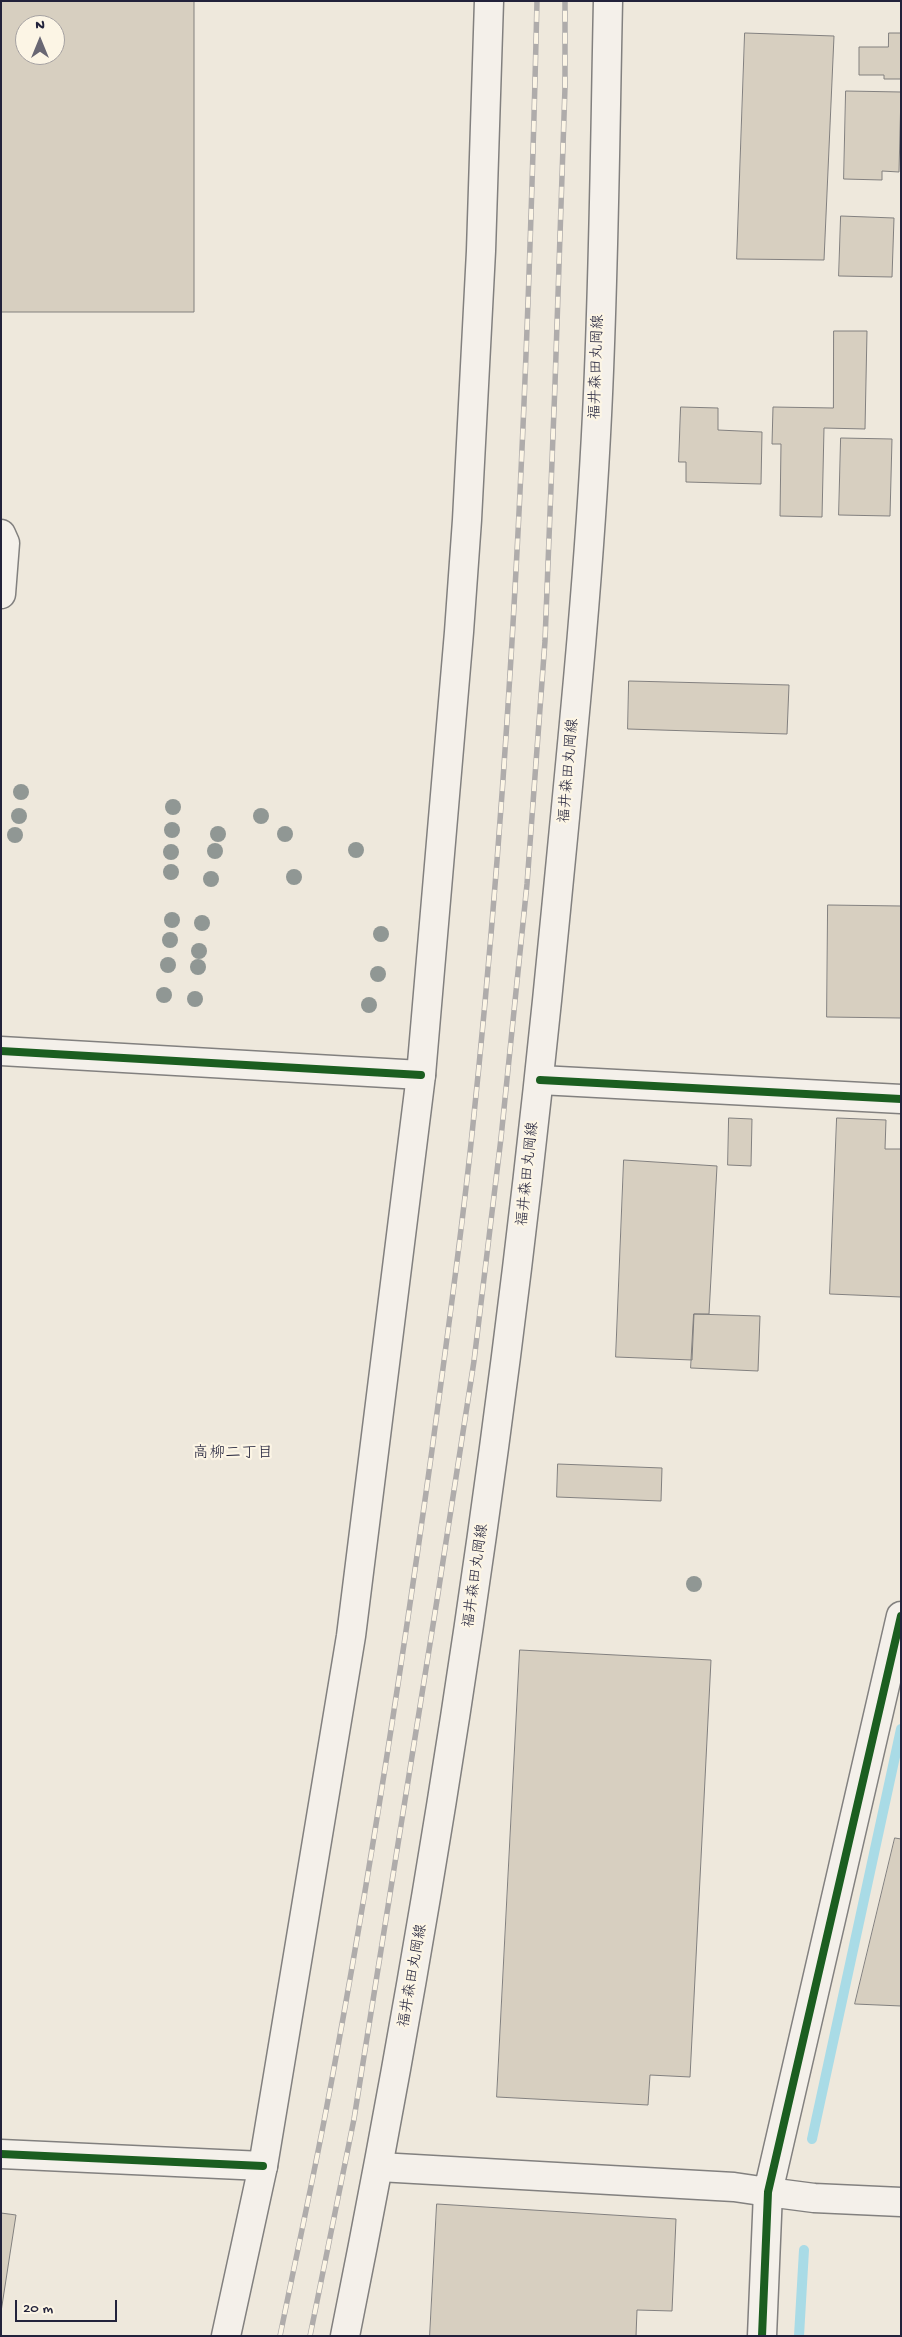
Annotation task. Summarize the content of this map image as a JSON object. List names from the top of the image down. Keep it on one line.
{"streets":{"main road":["福井森田丸岡線"]},"districts":["高柳二丁目"],"scale_bar":"20 m","north":"top"}
